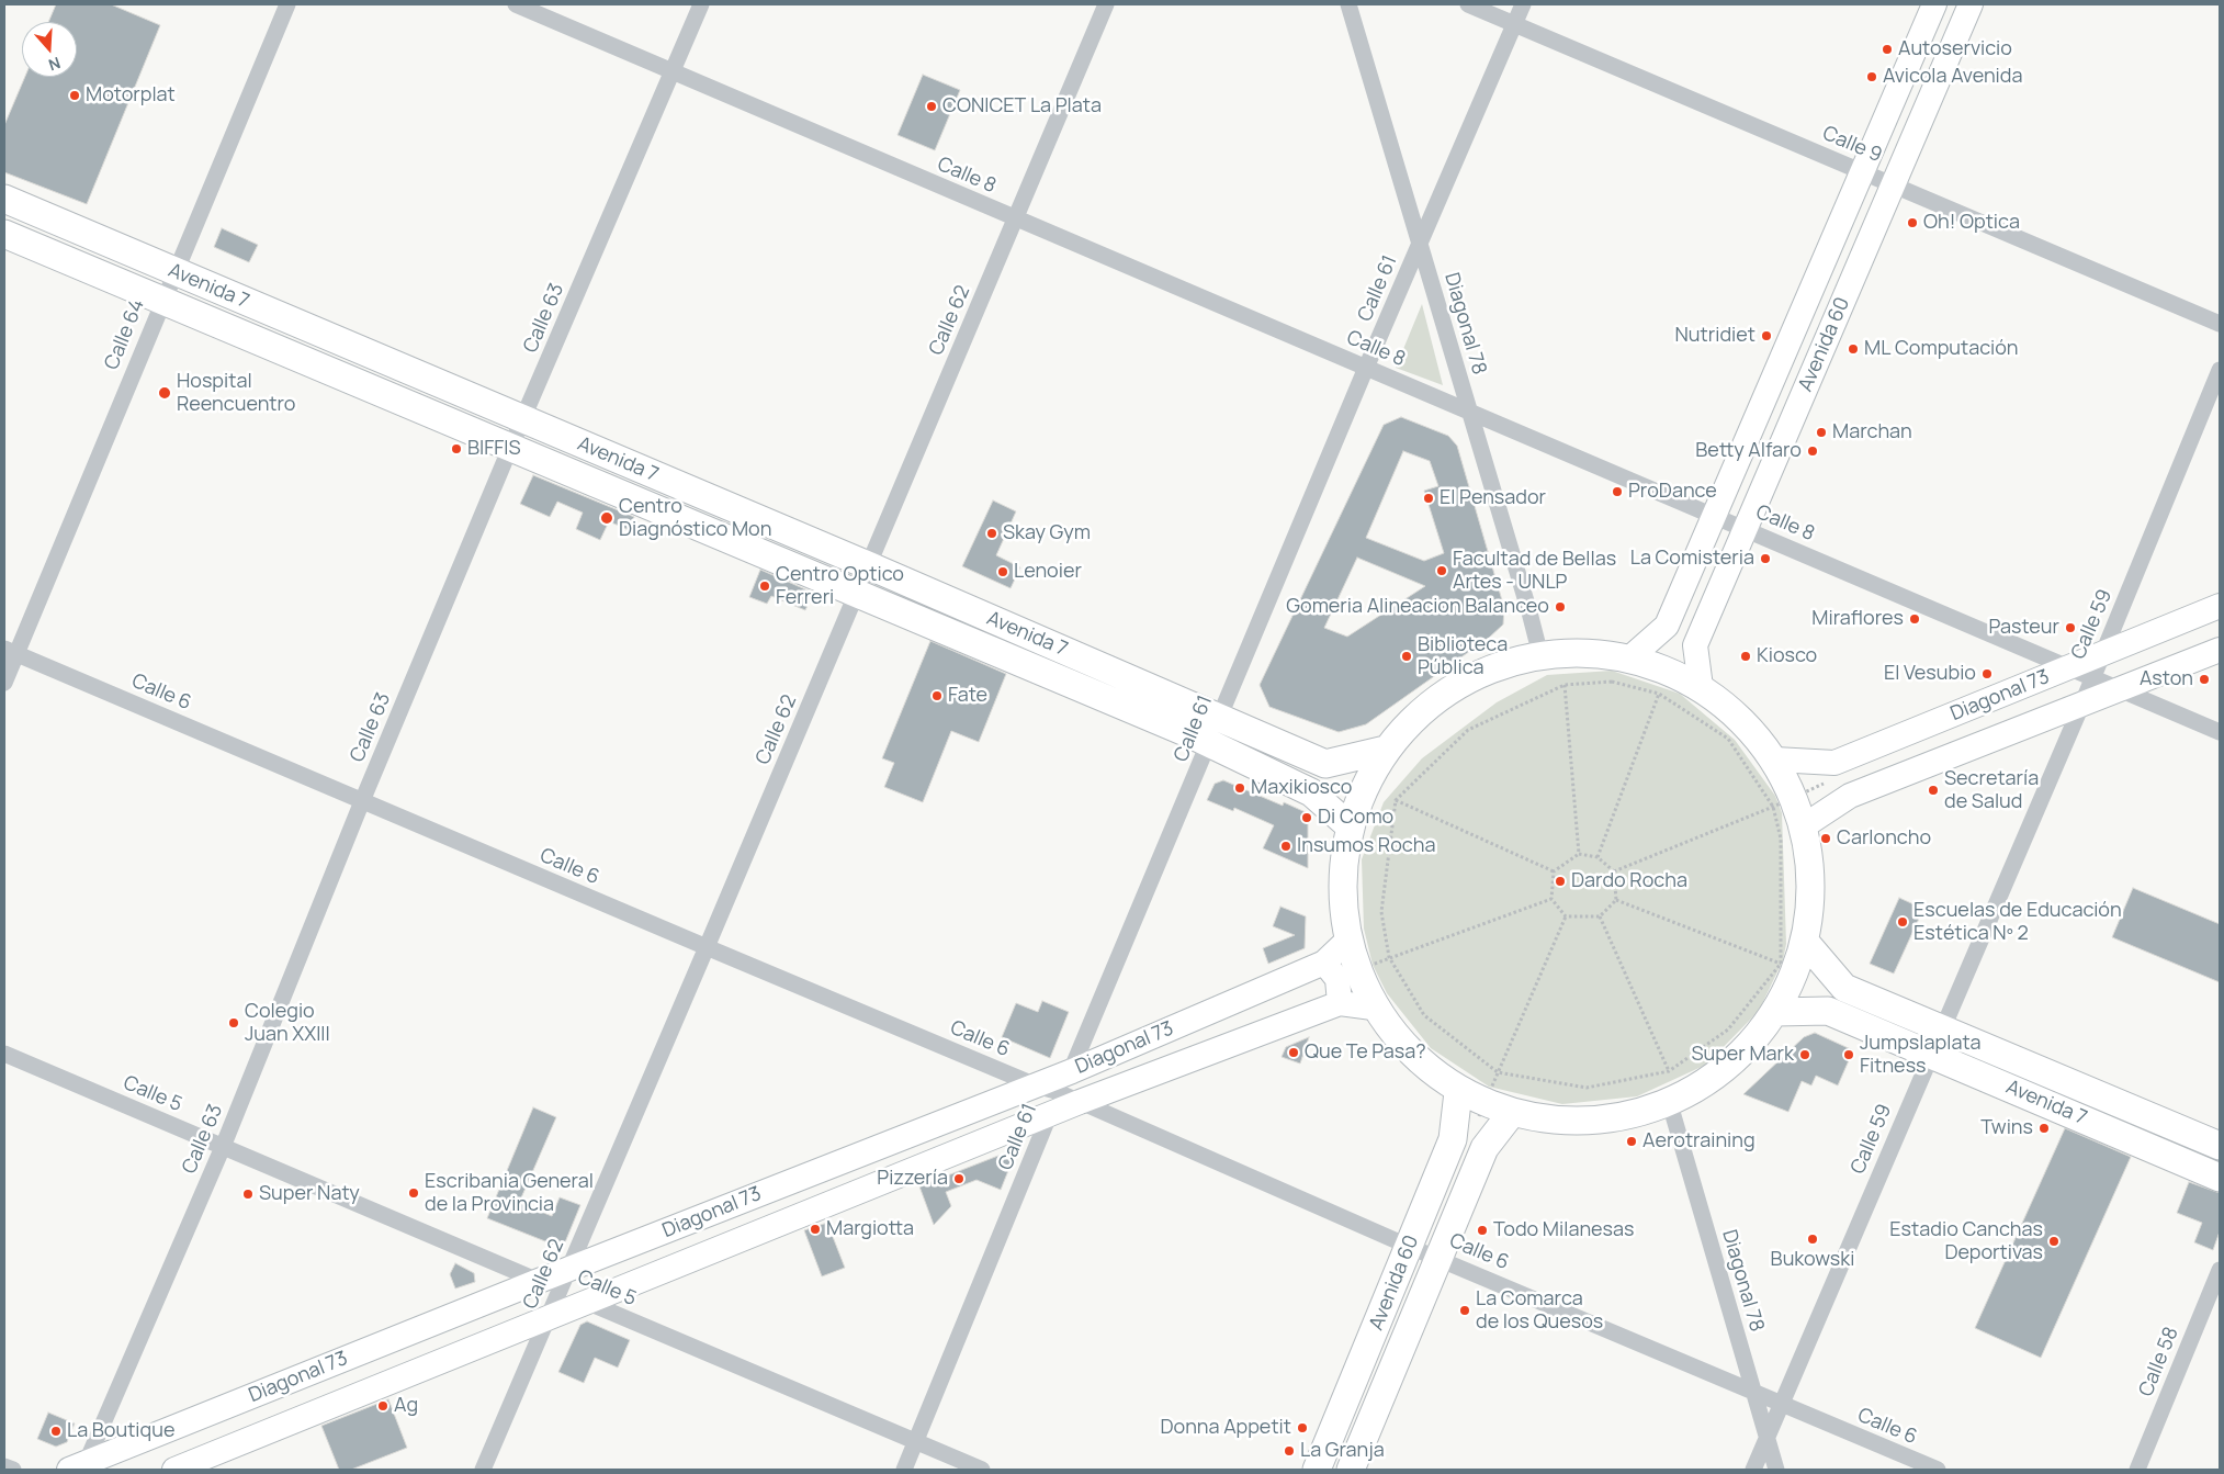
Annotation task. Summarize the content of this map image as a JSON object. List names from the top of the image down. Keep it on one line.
{"streets":{"main road":["Avenida 7","Avenida 60","Diagonal 73"],"street":["Calle 9","Calle 8","Calle 61","Calle 63","Calle 62","Diagonal 78","Calle 64","Calle 59","Calle 6","Calle 5","Calle 58"]},"crossings":[["Calle 9","Calle 61"],["Calle 9","Avenida 60"],["Calle 8","Calle 61"],["Calle 8","Calle 63"],["Calle 8","Calle 62"],["Calle 8","Diagonal 78"],["Calle 8","Avenida 60"],["Calle 8","Calle 59"],["Calle 8","Diagonal 73"],["Avenida 7","Calle 61"],["Avenida 7","Calle 63"],["Avenida 7","Calle 62"],["Avenida 7","Calle 64"],["Avenida 7","Calle 59"],["Calle 61","Diagonal 78"],["Calle 61","Calle 6"],["Calle 61","Diagonal 73"],["Calle 61","Calle 5"],["Calle 63","Calle 6"],["Calle 63","Diagonal 73"],["Calle 63","Calle 5"],["Calle 62","Calle 6"],["Calle 62","Diagonal 73"],["Calle 62","Calle 5"],["Diagonal 78","Calle 59"],["Diagonal 78","Calle 6"],["Calle 64","Calle 6"],["Avenida 60","Calle 6"],["Calle 59","Calle 6"],["Calle 59","Diagonal 73"],["Calle 6","Diagonal 73"],["Diagonal 73","Calle 5"]],"places":["Autoservicio","Avicola Avenida","Motorplat","CONICET La Plata","Oh! Optica","Nutridiet","ML Computación","Hospital Reencuentro","Marchan","BIFFIS","Betty Alfaro","ProDance","El Pensador","Centro Diagnóstico Mon","Skay Gym","La Comisteria","Facultad de Bellas Artes - UNLP","Lenoier","Centro Optico Ferreri","Gomeria Alineacion Balanceo","Miraflores","Pasteur","Biblioteca Pública","Kiosco","El Vesubio","Aston","Fate","Maxikiosco","Secretaría de Salud","Di Como","Carloncho","Insumos Rocha","Dardo Rocha","Escuelas de Educación Estética Nº 2","Colegio Juan XXIII","Que Te Pasa?","Super Mark","Jumpslaplata Fitness","Twins","Aerotraining","Pizzería","Escribania General de la Provincia","Super Naty","Margiotta","Todo Milanesas","Bukowski","Estadio Canchas Deportivas","La Comarca de los Quesos","Ag","Donna Appetit","La Boutique","La Granja"],"north":"bottom"}
